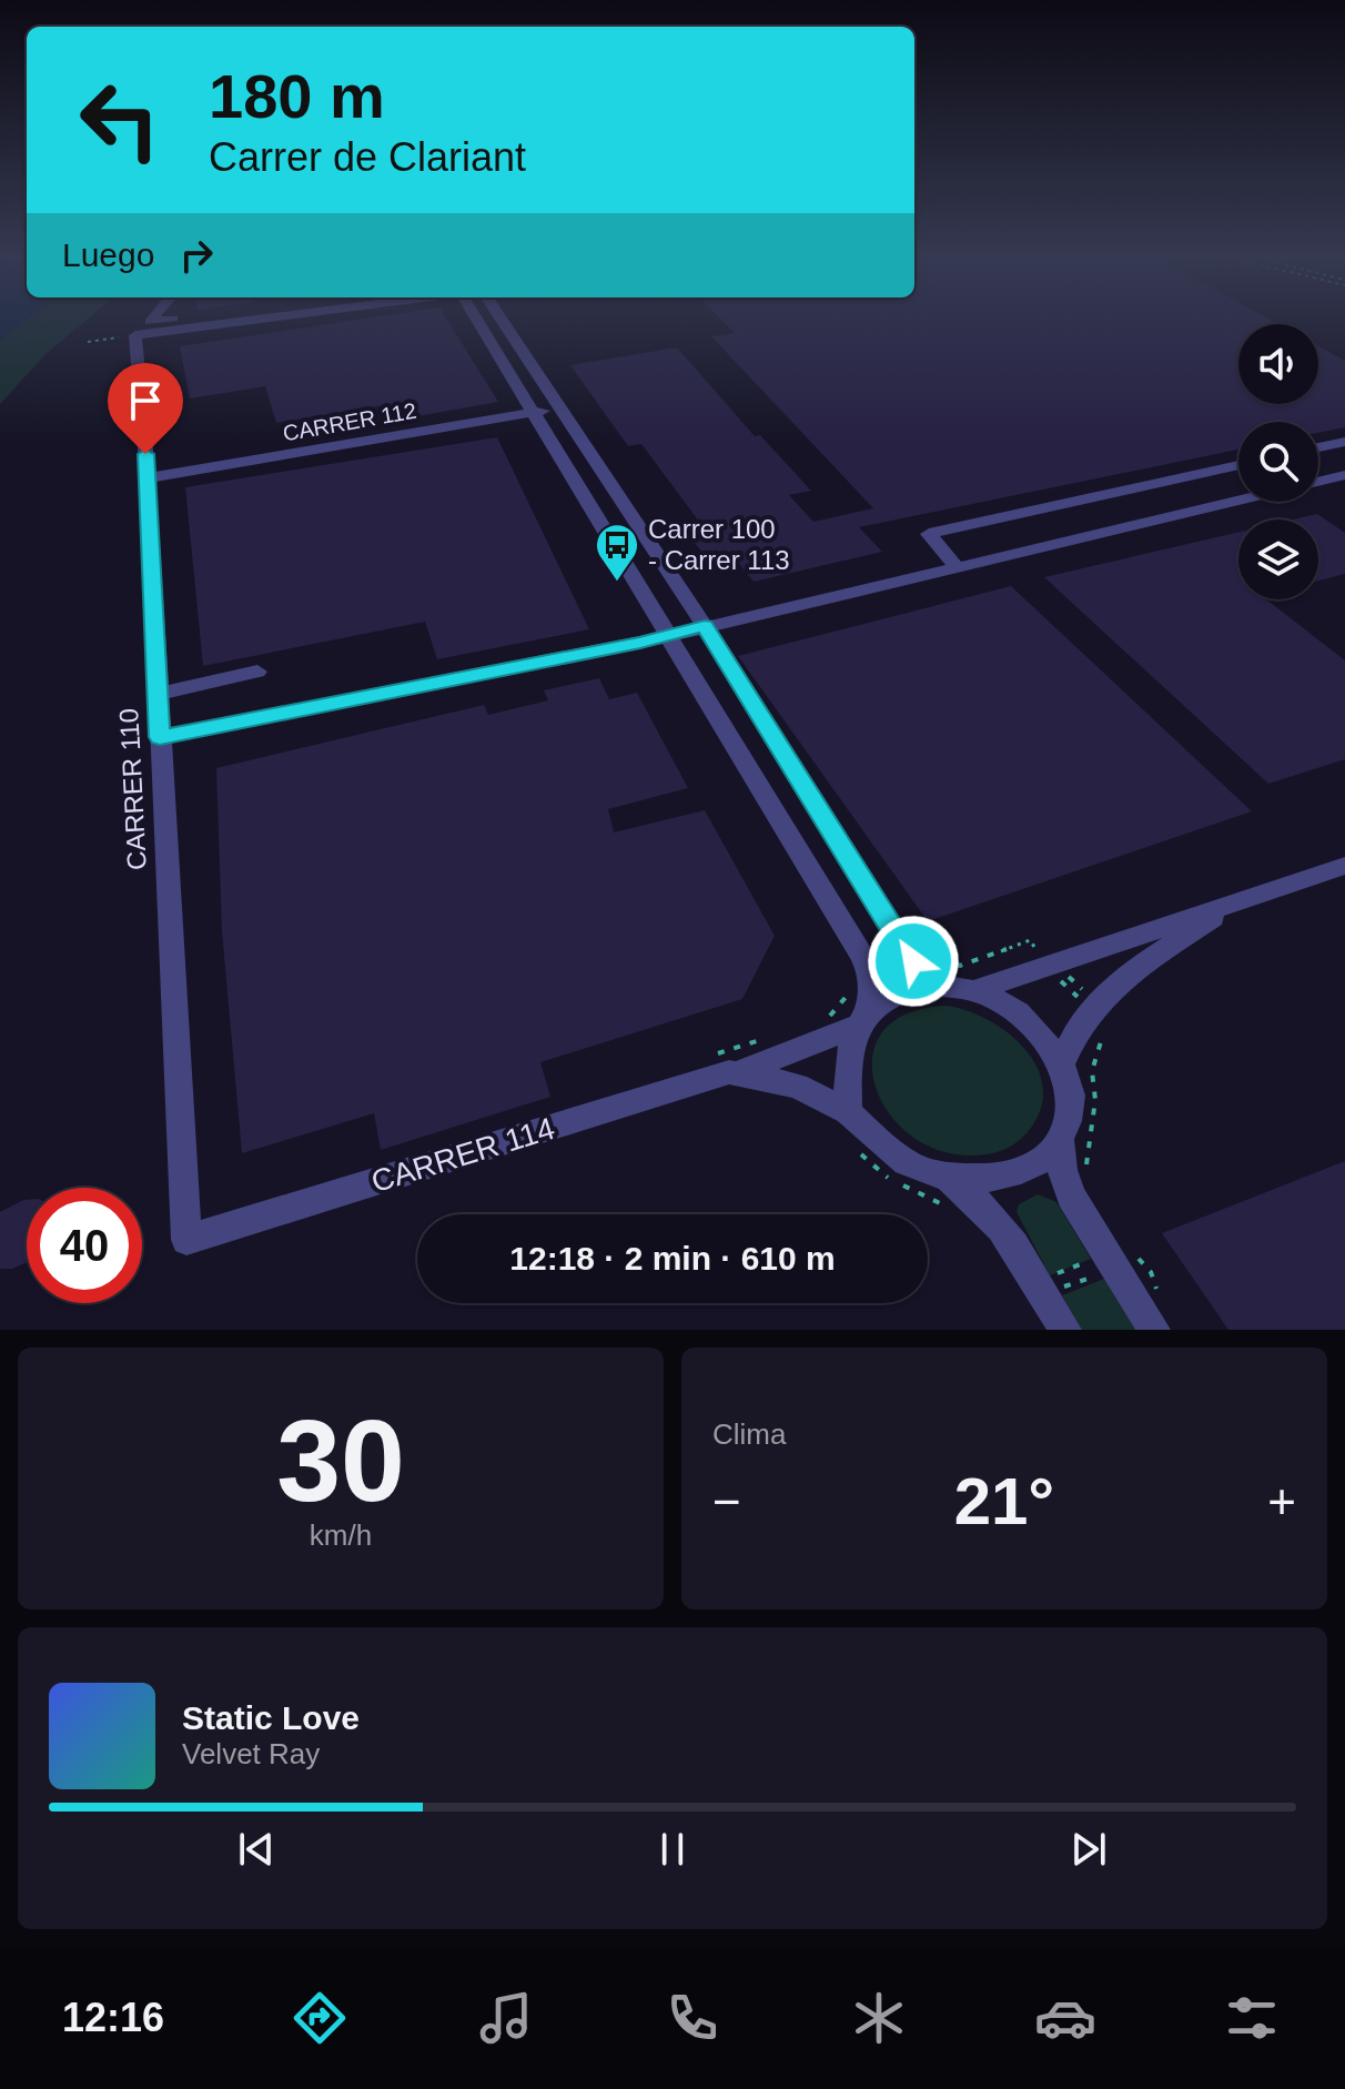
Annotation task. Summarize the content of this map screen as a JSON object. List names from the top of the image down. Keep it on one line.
{"streets":{"street":["CARRER 112","CARRER 110","CARRER 114"]},"crossings":[["CARRER 112","CARRER 110"],["CARRER 110","CARRER 114"]],"places":{"bus stop":["Carrer 100 - Carrer 113"]},"page":{"turn":["180 m","Carrer de Clariant"],"then":"Luego","limit":"40","trip":"12:18 · 2 min · 610 m","tile":[["30","km/h"],"Clima"],"heat":["−","21°","+"],"song":["Static Love","Velvet Ray"],"tabs":"12:16"}}
